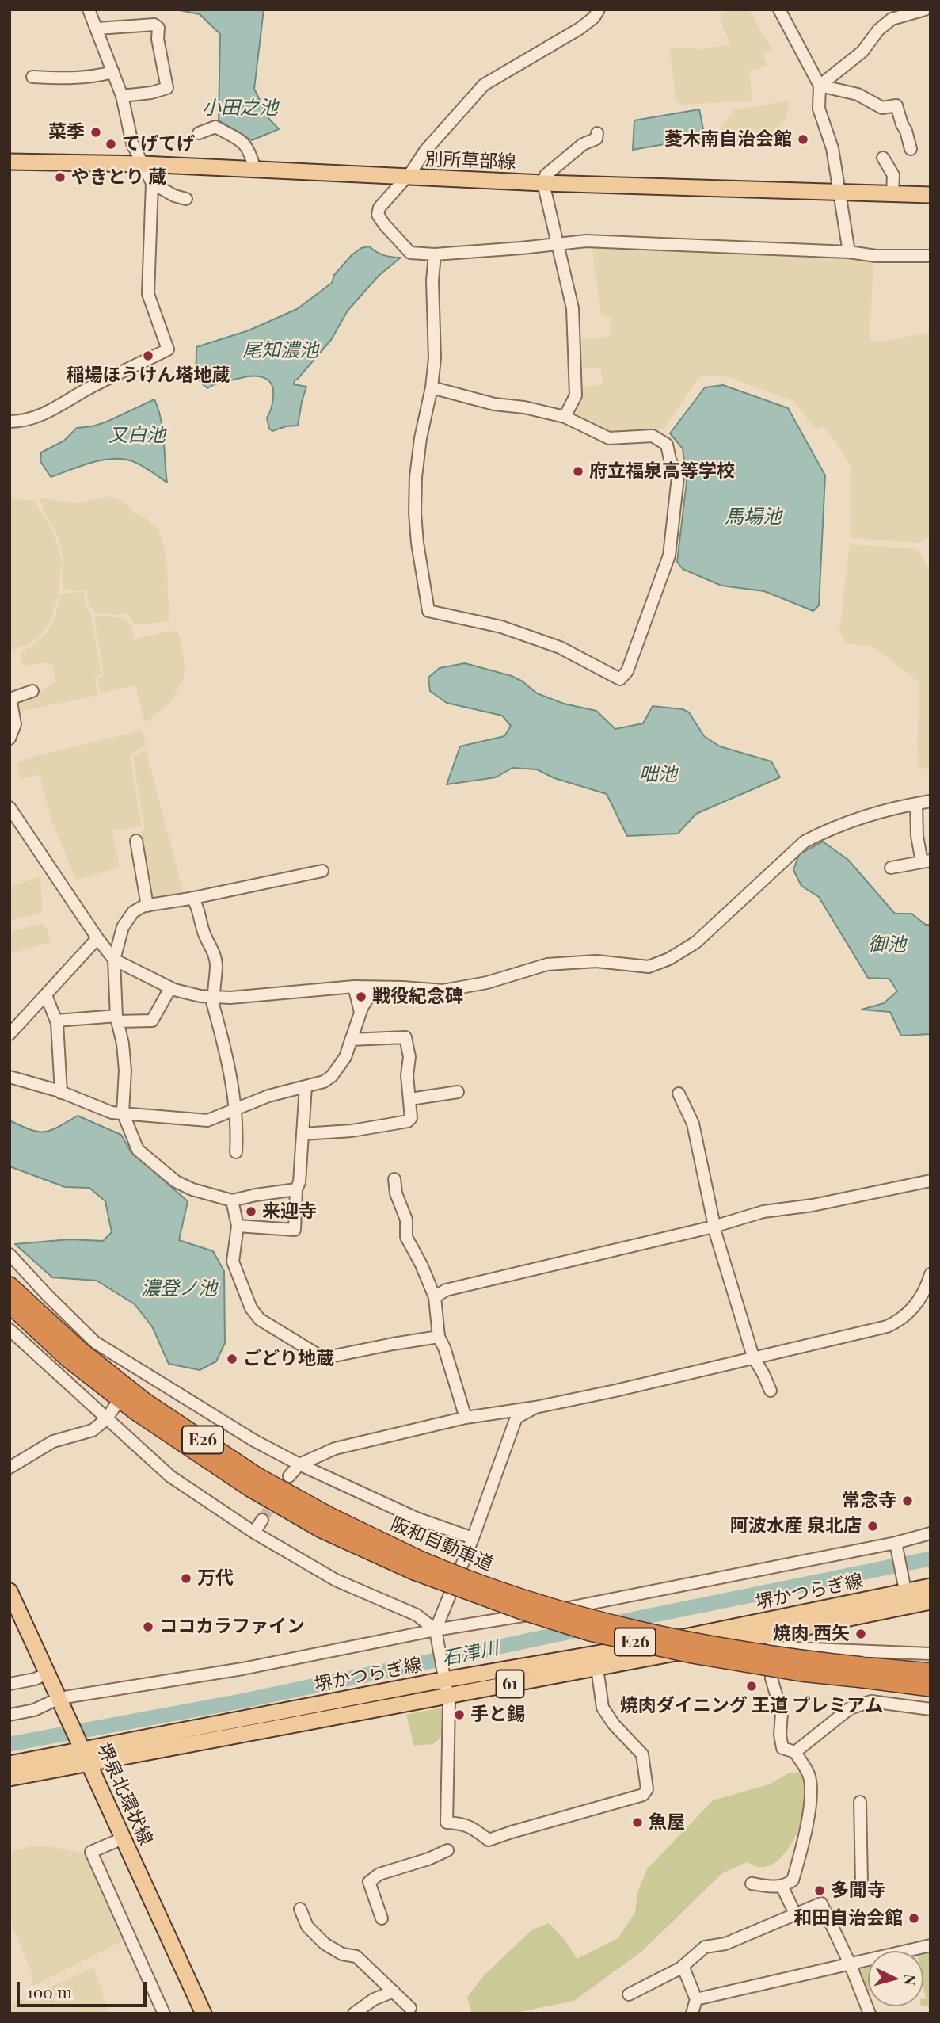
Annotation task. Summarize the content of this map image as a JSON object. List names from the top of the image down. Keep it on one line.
{"streets":{"highway":["E26","阪和自動車道"],"main road":["別所草部線","堺かつらぎ線","61","堺泉北環状線"]},"crossings":[["堺かつらぎ線","堺泉北環状線"]],"water":["小田之池","尾知濃池","又白池","馬場池","咄池","御池","濃登ノ池","石津川"],"places":["菜季","菱木南自治会館","てげてげ","やきとり 蔵","稲場ほうけん塔地蔵","府立福泉高等学校","戦役紀念碑","来迎寺","ごどり地蔵","常念寺","阿波水産 泉北店","万代","ココカラファイン","焼肉 西矢","焼肉ダイニング 王道 プレミアム","手と錫","魚屋","多聞寺","和田自治会館"],"scale_bar":"100 m","north":"right"}
